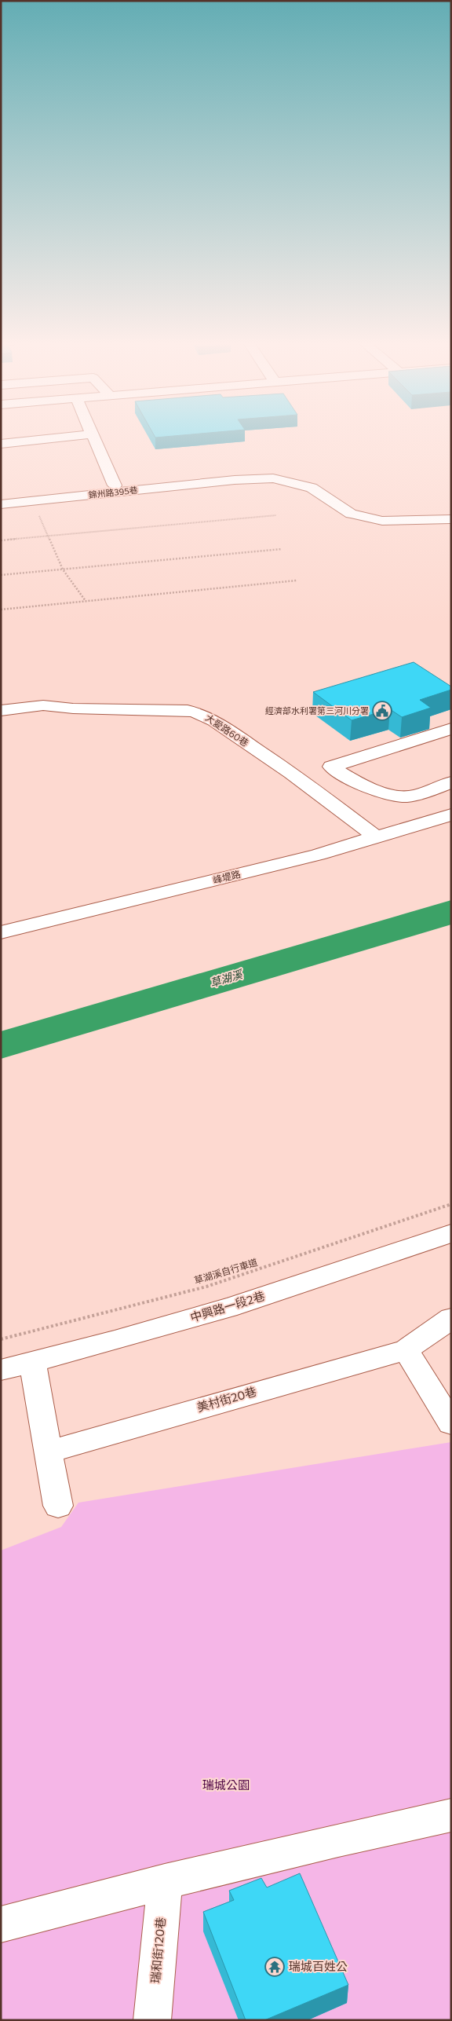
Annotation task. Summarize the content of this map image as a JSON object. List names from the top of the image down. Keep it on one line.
{"streets":{"street":["錦州路395巷","大愛路60巷","峰堤路","中興路一段2巷","美村街20巷","瑞和街120巷"],"path":["草湖溪自行車道"]},"crossings":[["大愛路60巷","峰堤路"]],"water":["草湖溪"],"parks":["瑞城公園"],"places":{"public building":["經濟部水利署第三河川分署"],"temple":["瑞城百姓公"]}}
